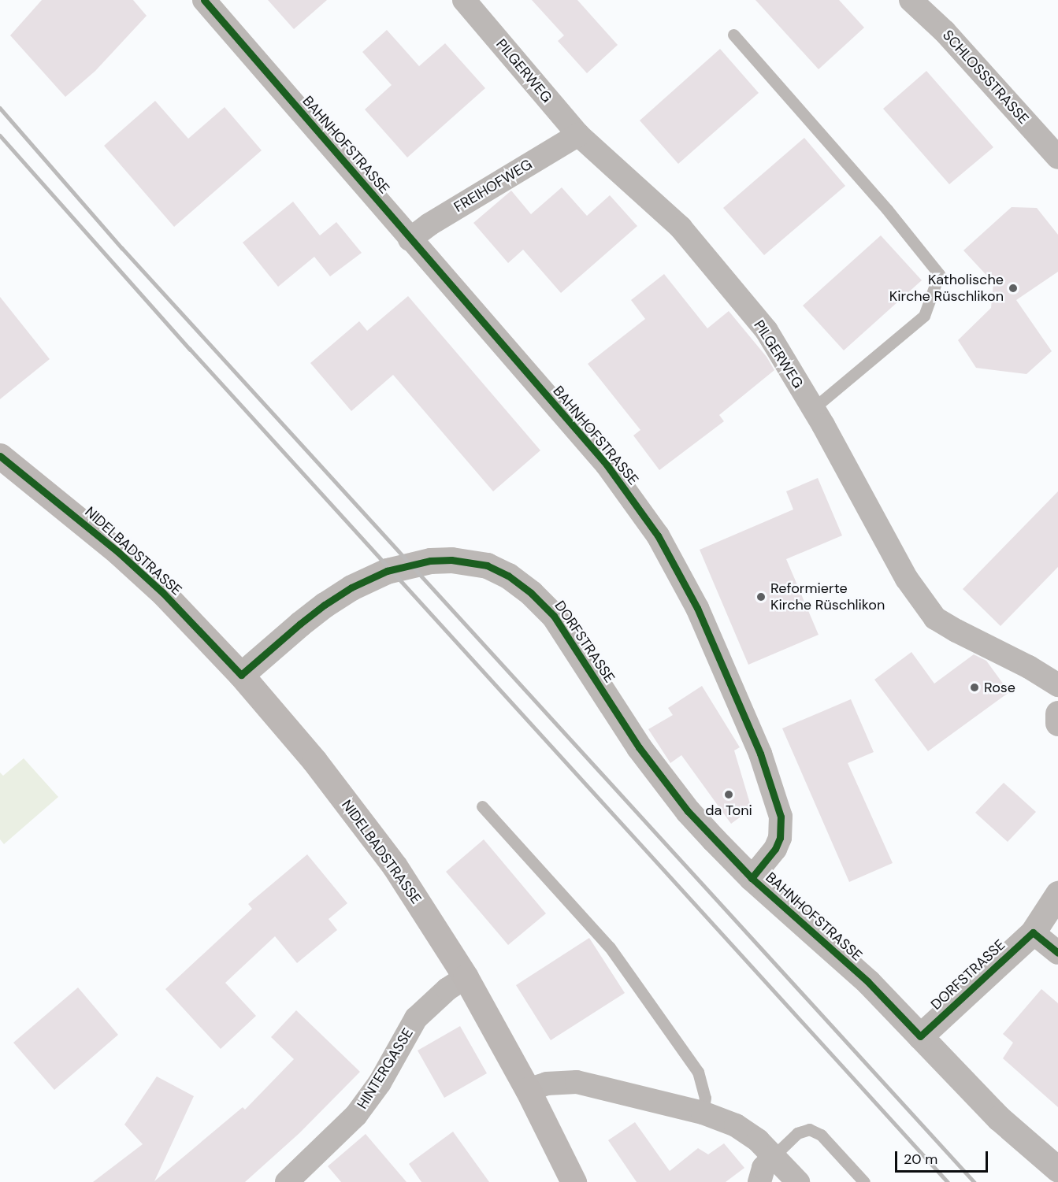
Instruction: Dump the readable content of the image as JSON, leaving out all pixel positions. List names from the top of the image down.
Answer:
{
  "streets": {
    "main road": ["NIDELBADSTRASSE"],
    "street": [
      "PILGERWEG",
      "SCHLOSSSTRASSE",
      "BAHNHOFSTRASSE",
      "FREIHOFWEG",
      "DORFSTRASSE",
      "HINTERGASSE"
    ]
  },
  "crossings": [
    ["PILGERWEG", "FREIHOFWEG"],
    ["BAHNHOFSTRASSE", "FREIHOFWEG"],
    ["BAHNHOFSTRASSE", "DORFSTRASSE"],
    ["NIDELBADSTRASSE", "DORFSTRASSE"],
    ["NIDELBADSTRASSE", "HINTERGASSE"]
  ],
  "places": [
    "Katholische Kirche Rüschlikon",
    "Reformierte Kirche Rüschlikon",
    "Rose",
    "da Toni"
  ],
  "scale_bar": "20 m"
}
